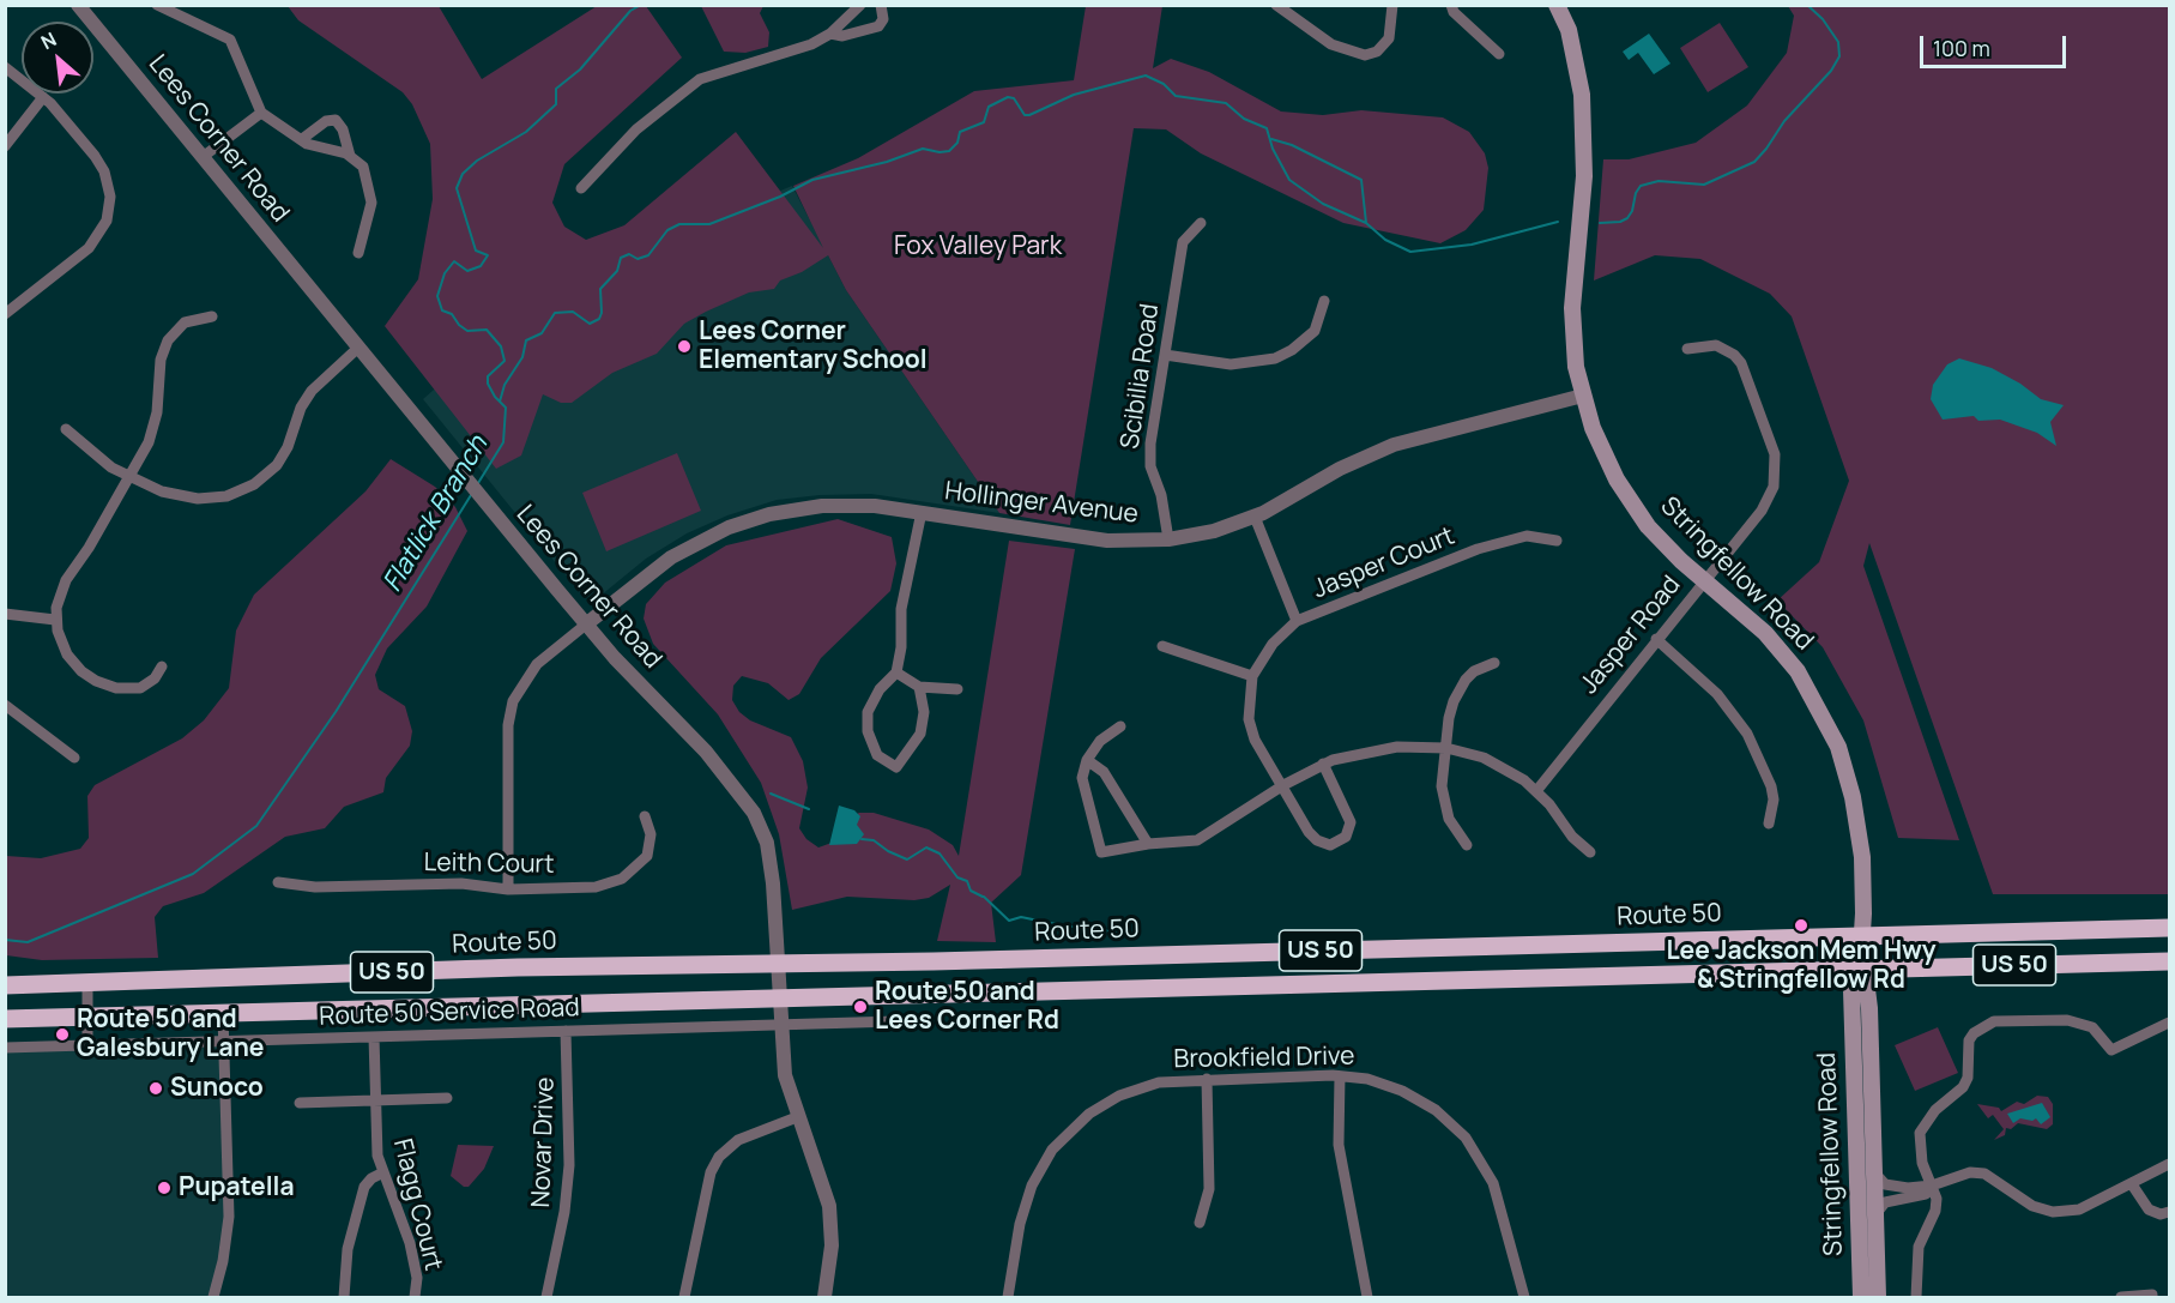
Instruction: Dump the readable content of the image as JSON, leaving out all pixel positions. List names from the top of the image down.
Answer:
{
  "streets": {
    "highway": ["Route 50", "US 50"],
    "main road": ["Stringfellow Road"],
    "street": [
      "Lees Corner Road",
      "Scibilia Road",
      "Hollinger Avenue",
      "Jasper Court",
      "Jasper Road",
      "Leith Court",
      "Route 50 Service Road",
      "Brookfield Drive",
      "Novar Drive",
      "Flagg Court"
    ]
  },
  "crossings": [
    ["Lees Corner Road", "Hollinger Avenue"],
    ["Lees Corner Road", "Route 50"],
    ["Lees Corner Road", "US 50"],
    ["Lees Corner Road", "Route 50 Service Road"],
    ["Scibilia Road", "Hollinger Avenue"],
    ["Hollinger Avenue", "Stringfellow Road"],
    ["Stringfellow Road", "Jasper Road"],
    ["Stringfellow Road", "Route 50"],
    ["Stringfellow Road", "US 50"],
    ["Route 50 Service Road", "Novar Drive"],
    ["Route 50 Service Road", "Flagg Court"]
  ],
  "water": ["Flatlick Branch"],
  "parks": ["Fox Valley Park"],
  "places": [
    "Lees Corner Elementary School",
    "Lee Jackson Mem Hwy & Stringfellow Rd",
    "Route 50 and Lees Corner Rd",
    "Route 50 and Galesbury Lane",
    "Sunoco",
    "Pupatella"
  ],
  "scale_bar": "100 m",
  "north": "top left"
}
